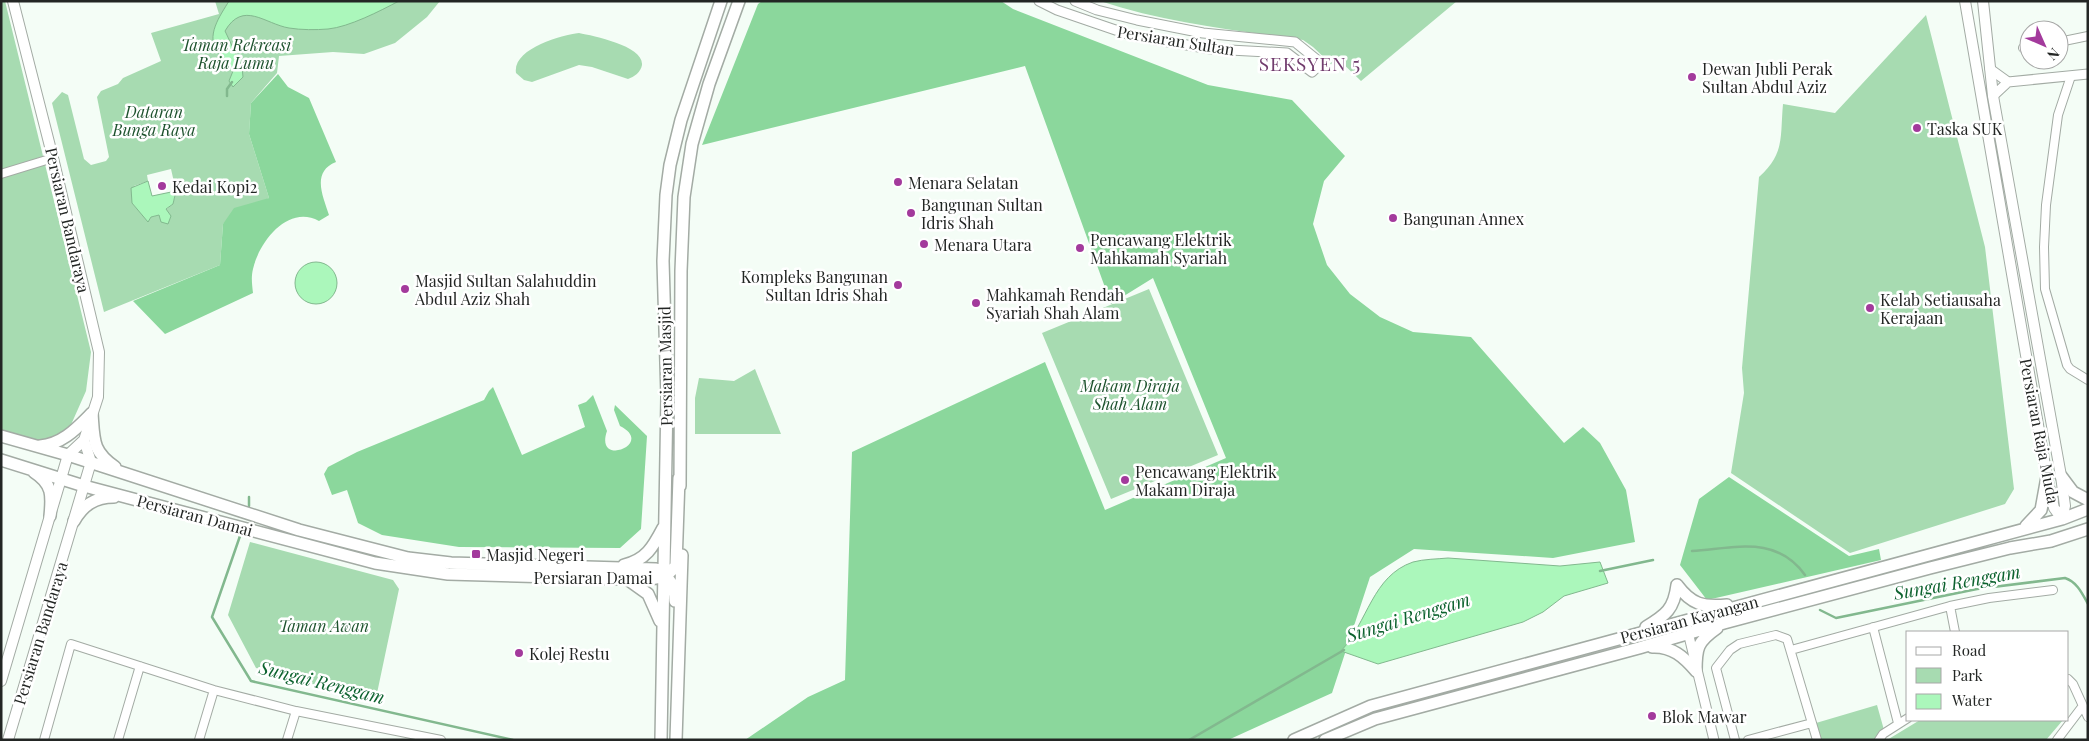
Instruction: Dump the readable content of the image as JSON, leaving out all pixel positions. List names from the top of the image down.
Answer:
{
  "streets": {
    "main road": [
      "Persiaran Bandaraya",
      "Persiaran Masjid",
      "Persiaran Raja Muda",
      "Persiaran Damai",
      "Persiaran Kayangan"
    ],
    "street": ["Persiaran Sultan"]
  },
  "crossings": [
    ["Persiaran Bandaraya", "Persiaran Damai"],
    ["Persiaran Masjid", "Persiaran Damai"],
    ["Persiaran Raja Muda", "Persiaran Kayangan"]
  ],
  "districts": ["SEKSYEN 5"],
  "water": ["Sungai Renggam"],
  "parks": [
    "Taman Rekreasi Raja Lumu",
    "Dataran Bunga Raya",
    "Makam Diraja Shah Alam",
    "Taman Awan"
  ],
  "places": {
    "other": [
      "Dewan Jubli Perak Sultan Abdul Aziz",
      "Taska SUK",
      "Menara Selatan",
      "Kedai Kopi2",
      "Bangunan Sultan Idris Shah",
      "Bangunan Annex",
      "Menara Utara",
      "Pencawang Elektrik Mahkamah Syariah",
      "Kompleks Bangunan Sultan Idris Shah",
      "Masjid Sultan Salahuddin Abdul Aziz Shah",
      "Mahkamah Rendah Syariah Shah Alam",
      "Kelab Setiausaha Kerajaan",
      "Pencawang Elektrik Makam Diraja",
      "Kolej Restu",
      "Blok Mawar"
    ],
    "transit": ["Masjid Negeri"]
  },
  "legend": ["Road", "Park", "Water"],
  "north": "bottom right"
}
